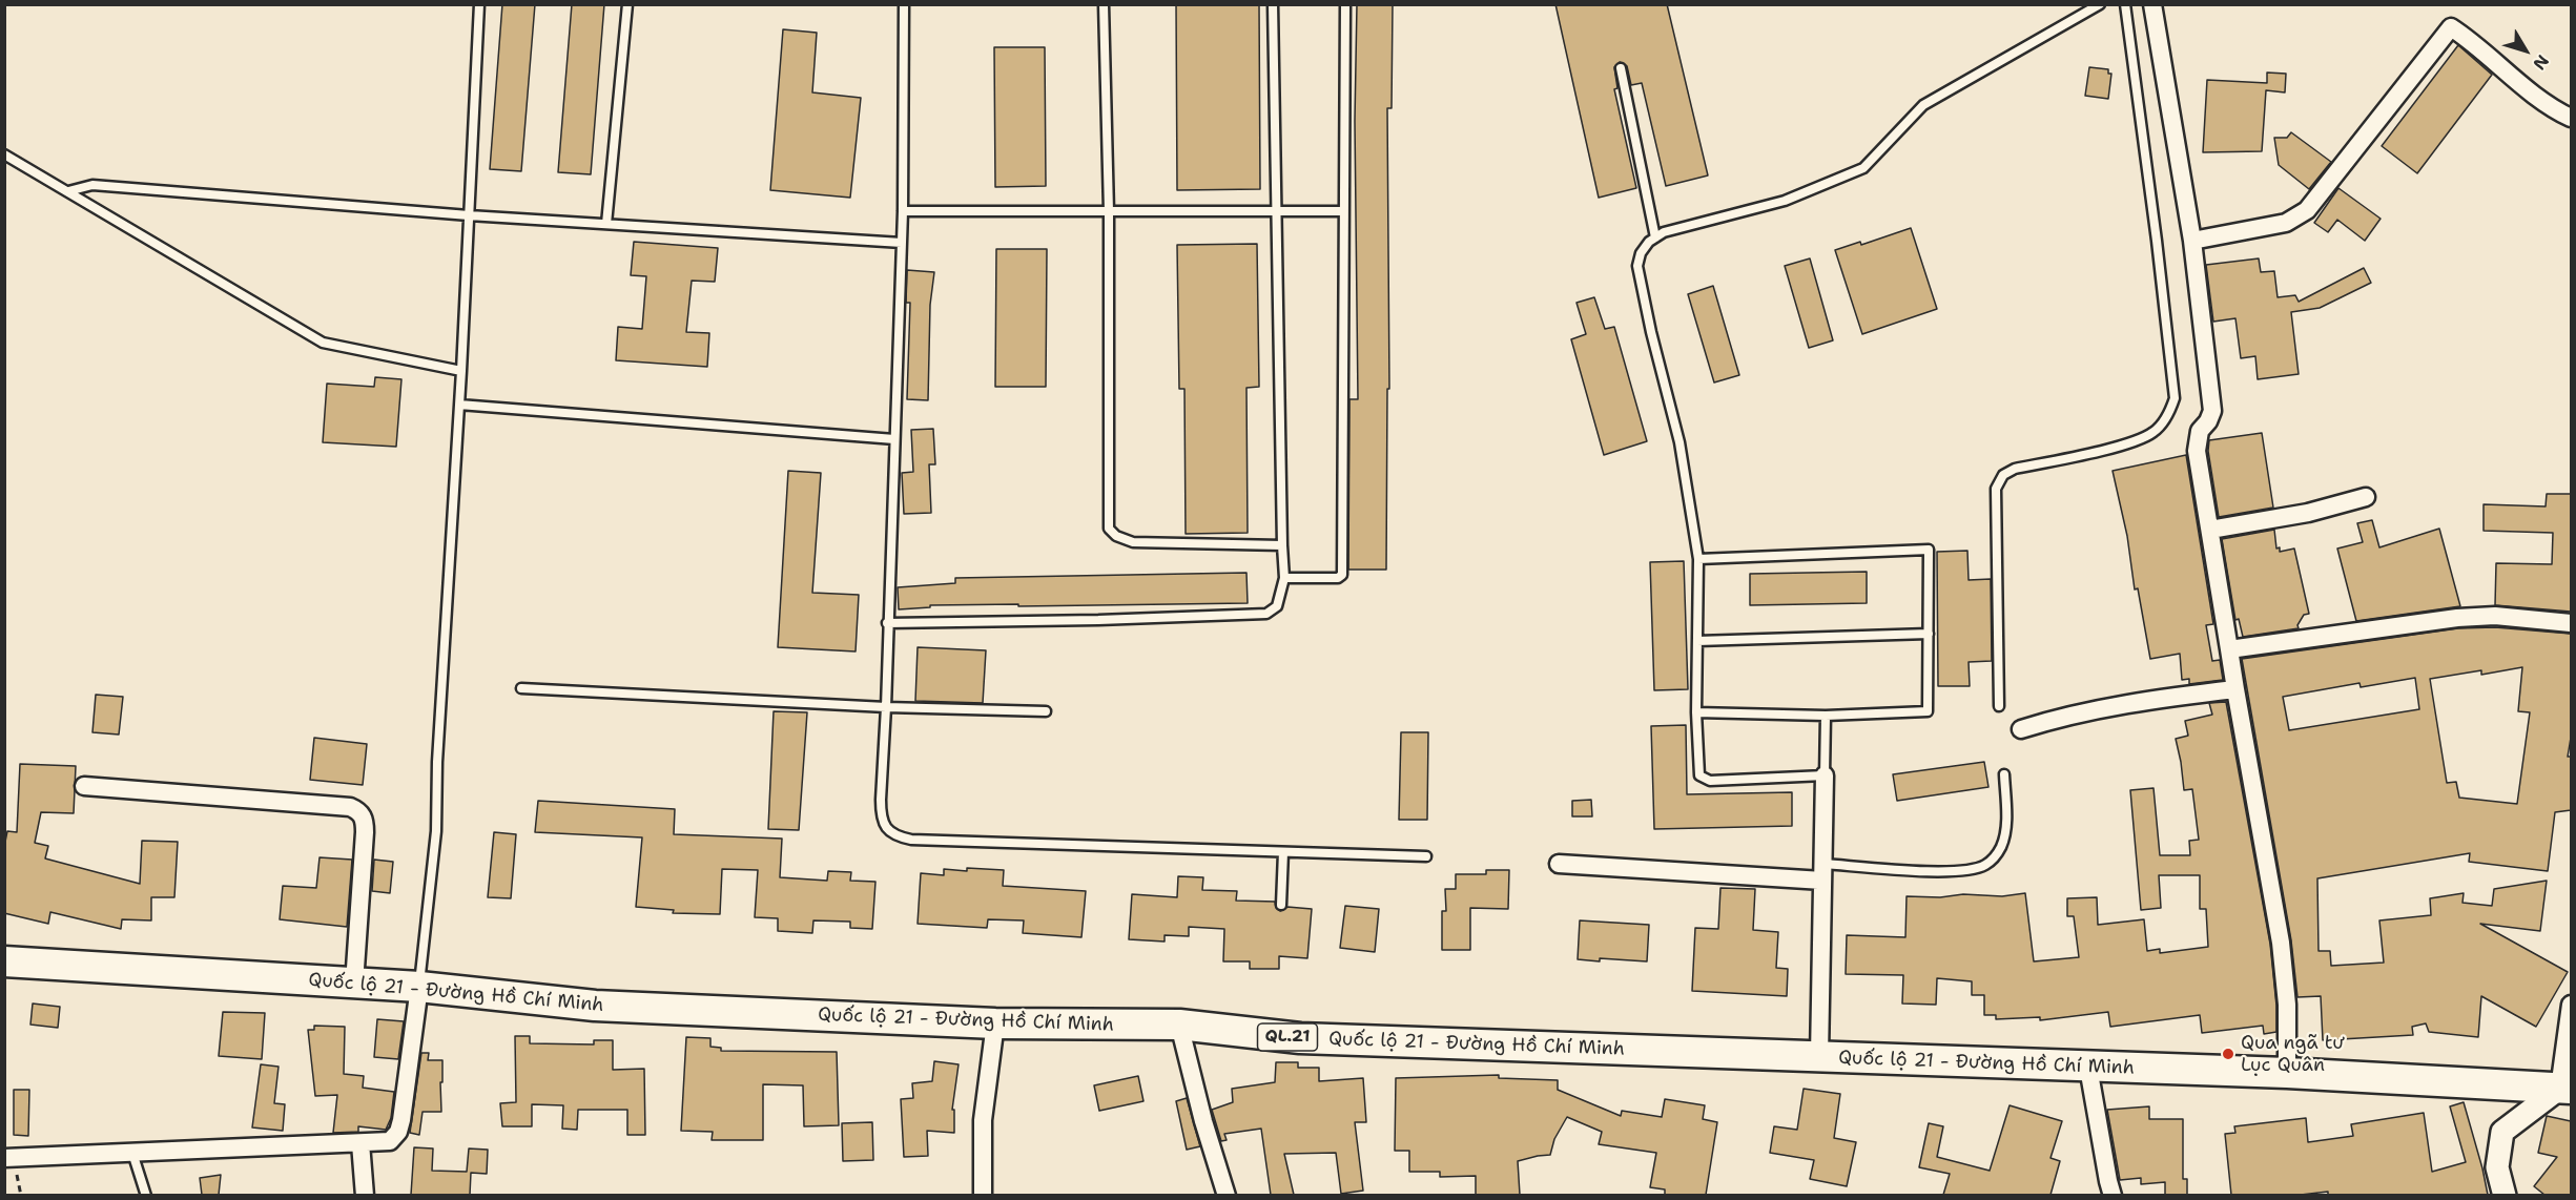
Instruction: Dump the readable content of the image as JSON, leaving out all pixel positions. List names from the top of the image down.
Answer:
{
  "streets": {
    "highway": ["Quốc lộ 21 - Đường Hồ Chí Minh", "QL.21"]
  },
  "places": ["Qua ngã tư Lục Quân"],
  "north": "bottom right"
}
